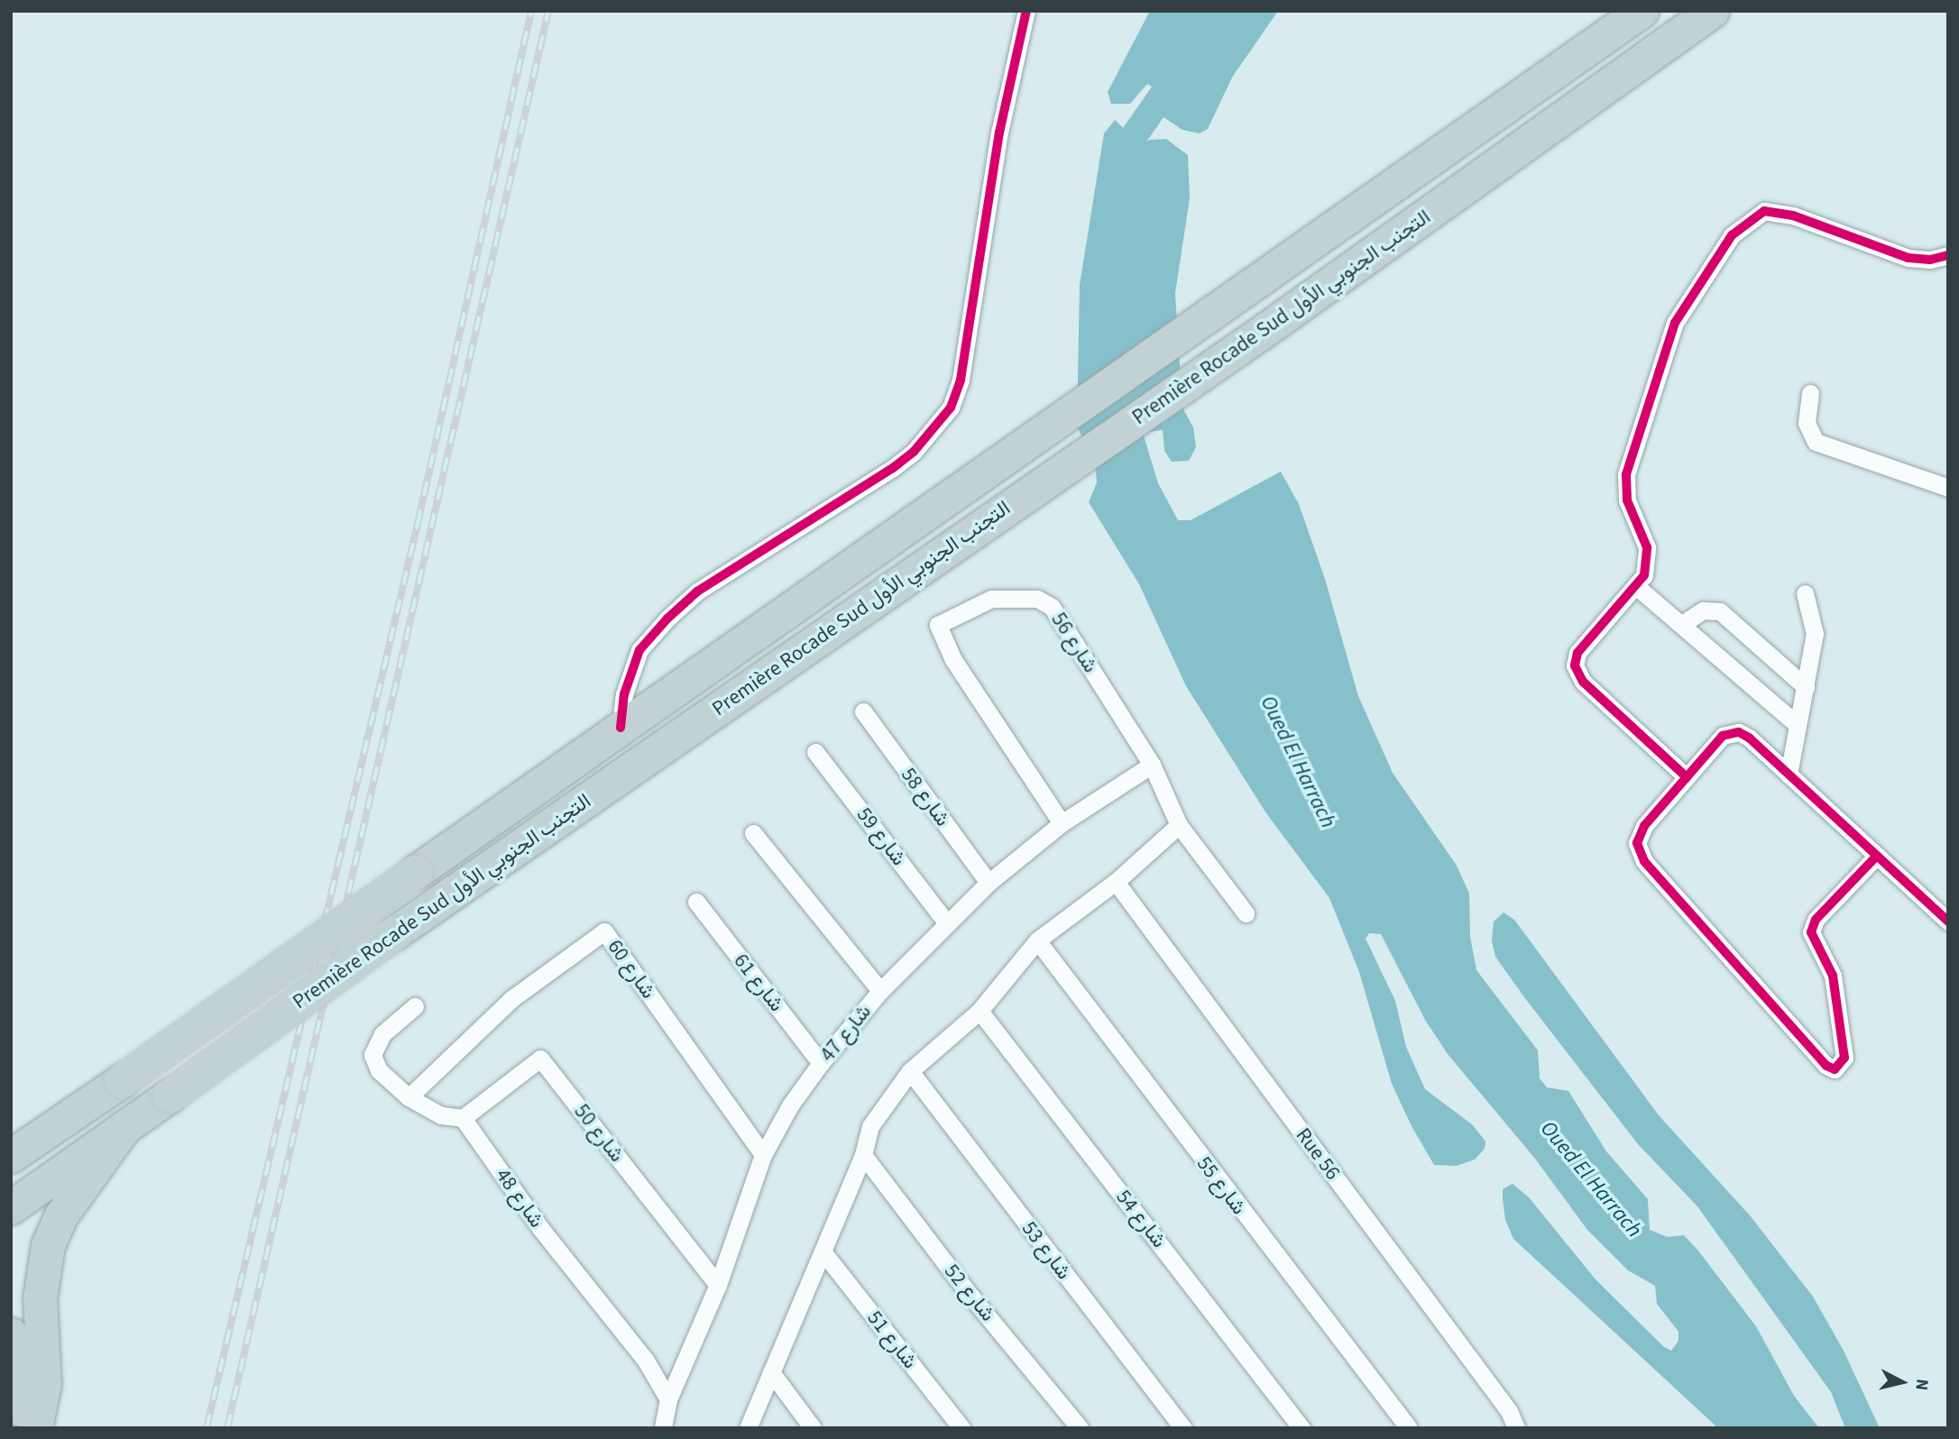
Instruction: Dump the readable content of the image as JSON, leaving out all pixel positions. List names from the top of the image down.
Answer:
{
  "streets": {
    "highway": ["Première Rocade Sud التجنب الجنوبي الأول"],
    "street": [
      "شارع 56",
      "شارع 58",
      "شارع 59",
      "شارع 60",
      "شارع 61",
      "شارع 47",
      "شارع 50",
      "Rue 56",
      "شارع 55",
      "شارع 48",
      "شارع 54",
      "شارع 53",
      "شارع 52",
      "شارع 51"
    ]
  },
  "crossings": [
    ["شارع 56", "شارع 47"],
    ["شارع 58", "شارع 47"],
    ["شارع 59", "شارع 47"],
    ["شارع 60", "شارع 47"],
    ["شارع 61", "شارع 47"],
    ["شارع 47", "شارع 50"],
    ["شارع 47", "شارع 48"],
    ["شارع 50", "شارع 48"]
  ],
  "water": ["Oued El Harrach"],
  "north": "right"
}
